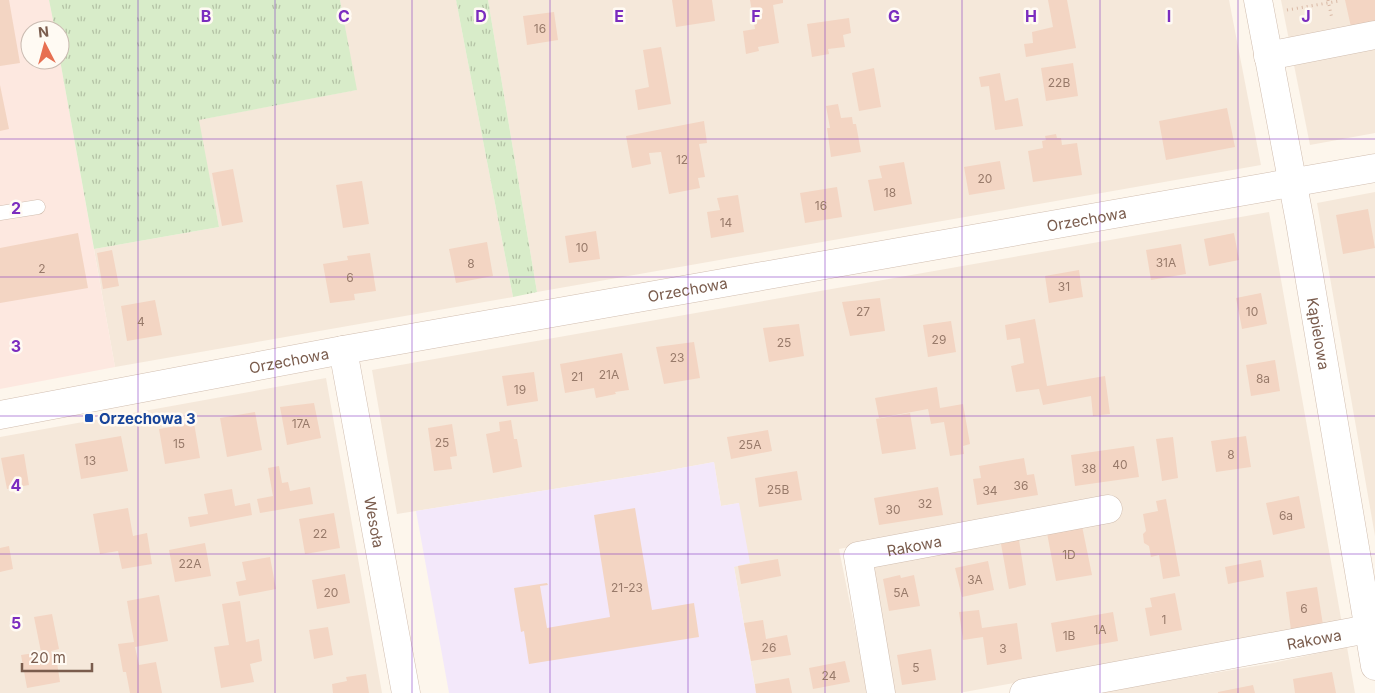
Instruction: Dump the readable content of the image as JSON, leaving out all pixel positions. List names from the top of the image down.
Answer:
{
  "streets": {
    "street": [
      "Orzechowa",
      "Kąpielowa",
      "Wesoła",
      "Rakowa"
    ]
  },
  "crossings": [
    ["Orzechowa", "Kąpielowa"],
    ["Orzechowa", "Wesoła"],
    ["Kąpielowa", "Rakowa"]
  ],
  "places": {
    "transit": ["Orzechowa 3"]
  },
  "house_numbers": [
    "16",
    "22B",
    "12",
    "20",
    "18",
    "16",
    "14",
    "10",
    "31A",
    "8",
    "2",
    "6",
    "31",
    "27",
    "10",
    "4",
    "29",
    "25",
    "23",
    "21A",
    "21",
    "8a",
    "19",
    "17A",
    "25",
    "15",
    "25A",
    "8",
    "13",
    "40",
    "38",
    "36",
    "25B",
    "34",
    "32",
    "30",
    "6a",
    "22",
    "1D",
    "22A",
    "3A",
    "21-23",
    "20",
    "5A",
    "6",
    "1",
    "1A",
    "1B",
    "26",
    "3",
    "5",
    "24"
  ],
  "scale_bar": "20 m",
  "north": "top",
  "grid": {
    "columns": [
      "B",
      "C",
      "D",
      "E",
      "F",
      "G",
      "H",
      "I",
      "J"
    ],
    "rows": [
      "2",
      "3",
      "4",
      "5"
    ]
  }
}
